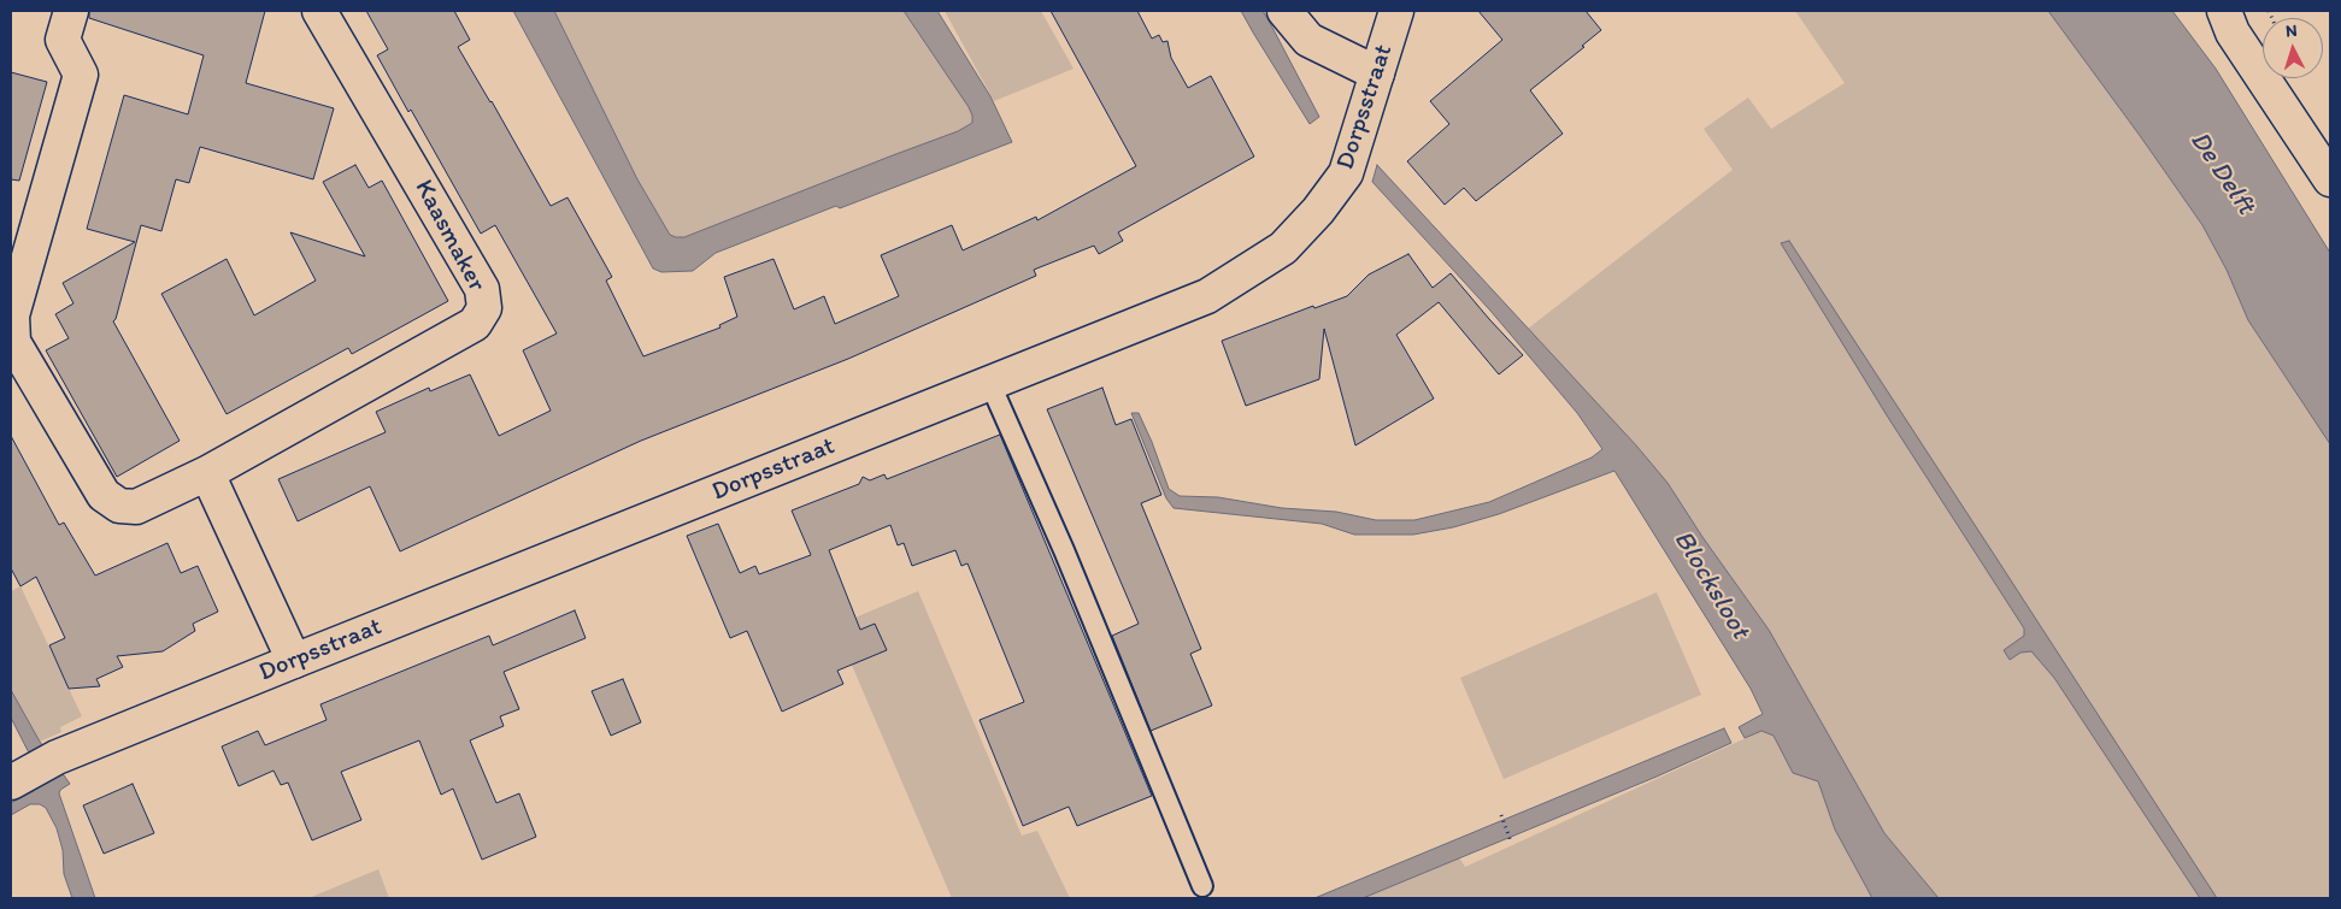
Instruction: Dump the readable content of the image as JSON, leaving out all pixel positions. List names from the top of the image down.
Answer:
{
  "streets": {
    "street": ["Dorpsstraat", "Kaasmaker"]
  },
  "water": ["De Delft", "Blocksloot"],
  "north": "top"
}
